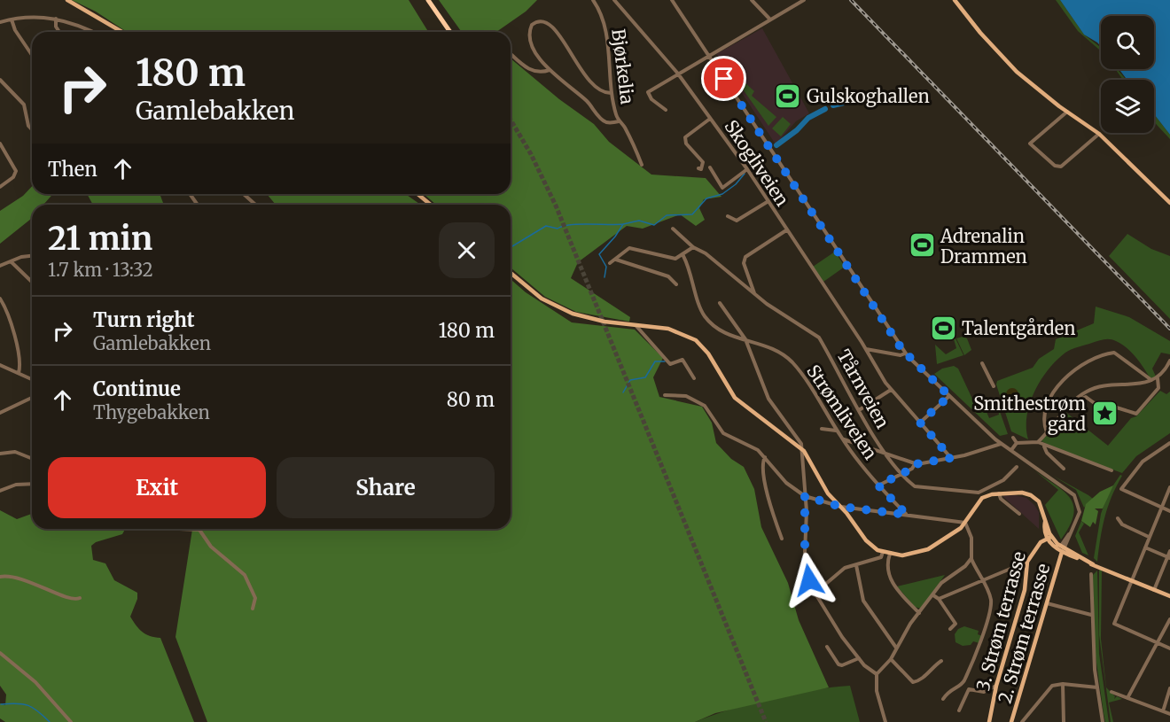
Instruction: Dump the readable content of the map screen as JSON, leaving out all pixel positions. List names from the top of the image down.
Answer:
{
  "streets": {
    "main road": ["3. Strøm terrasse", "2. Strøm terrasse"],
    "street": [
      "Bjørkelia",
      "Skogliveien",
      "Tårnveien",
      "Strømliveien"
    ]
  },
  "places": {
    "sports": ["Gulskoghallen", "Adrenalin Drammen", "Talentgården"],
    "place": ["Smithestrøm gård"]
  },
  "page": {
    "turn": ["180 m", "Gamlebakken"],
    "then": "Then",
    "heading": ["21 min", "1.7 km · 13:32"],
    "list": [
      {
        "name": "Turn right",
        "note": "Gamlebakken",
        "value": "180 m"
      },
      {
        "name": "Continue",
        "note": "Thygebakken",
        "value": "80 m"
      }
    ],
    "buttons": ["Exit", "Share"]
  }
}
